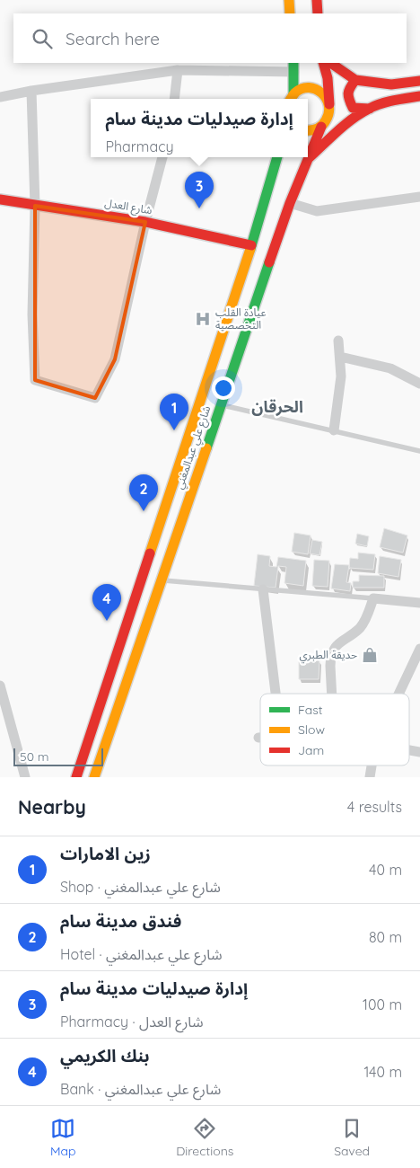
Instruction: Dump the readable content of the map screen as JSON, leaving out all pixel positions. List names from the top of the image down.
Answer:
{
  "streets": {
    "main road": ["شارع العدل", "شارع علي عبدالمغني"]
  },
  "crossings": [
    ["شارع العدل", "شارع علي عبدالمغني"]
  ],
  "districts": ["الحرقان"],
  "places": {
    "hospital": ["عيادة القلب التخصصية"],
    "shop": ["حديقة الطبري"]
  },
  "legend": ["Fast", "Slow", "Jam"],
  "scale_bar": "50 m",
  "page": {
    "search": "Search here",
    "popup": ["إدارة صيدليات مدينة سام", "Pharmacy"],
    "pins": [
      "3",
      "1",
      "2",
      "4"
    ],
    "scale": "50 m",
    "heading": ["Nearby", "4 results"],
    "list": [
      {
        "mark": "1",
        "name": "زين الامارات",
        "note": "Shop · شارع علي عبدالمغني",
        "value": "40 m"
      },
      {
        "mark": "2",
        "name": "فندق مدينة سام",
        "note": "Hotel · شارع علي عبدالمغني",
        "value": "80 m"
      },
      {
        "mark": "3",
        "name": "إدارة صيدليات مدينة سام",
        "note": "Pharmacy · شارع العدل",
        "value": "100 m"
      },
      {
        "mark": "4",
        "name": "بنك الكريمي",
        "note": "Bank · شارع علي عبدالمغني",
        "value": "140 m"
      }
    ],
    "nav": ["Map", "Directions", "Saved"]
  }
}
